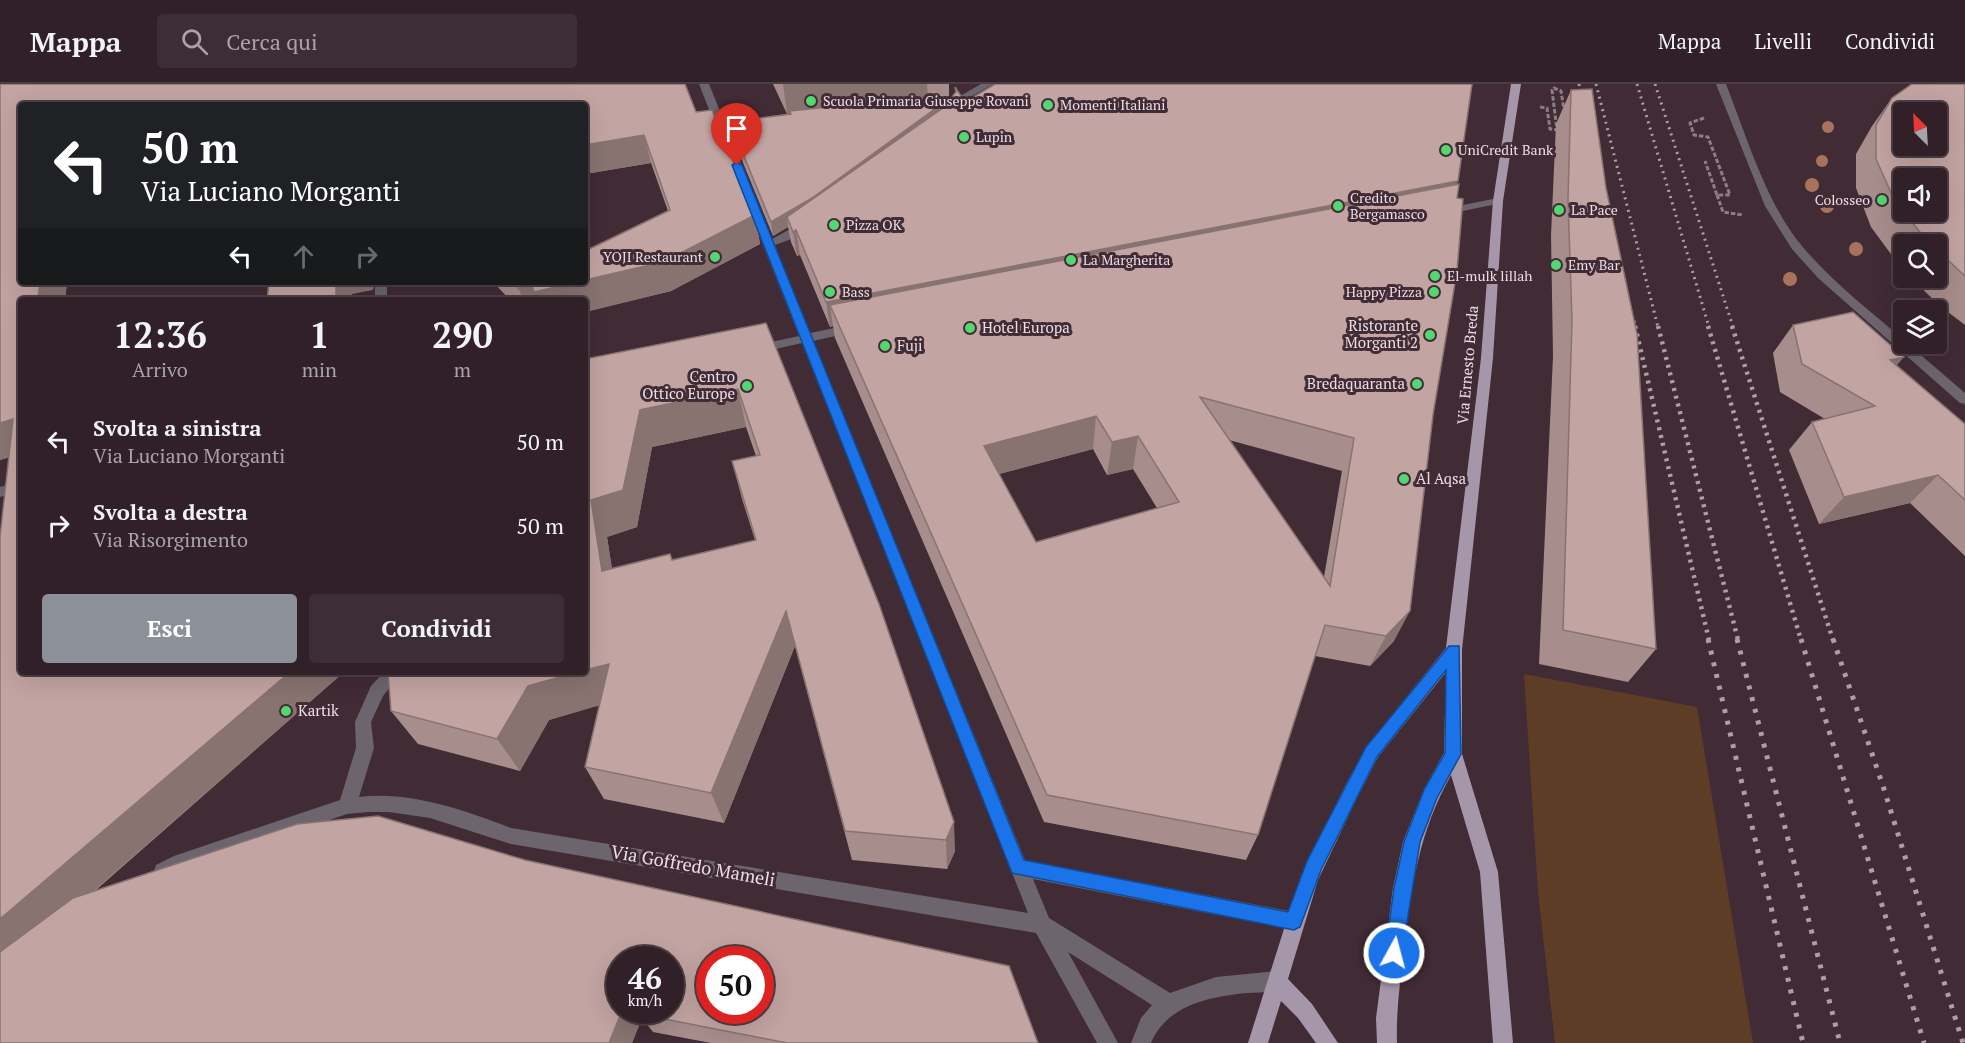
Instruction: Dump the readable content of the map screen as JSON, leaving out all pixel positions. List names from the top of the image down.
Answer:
{
  "streets": {
    "main road": ["Via Ernesto Breda"],
    "street": ["Via Goffredo Mameli"]
  },
  "places": [
    "Scuola Primaria Giuseppe Rovani",
    "Momenti Italiani",
    "Lupin",
    "UniCredit Bank",
    "Colosseo",
    "Credito Bergamasco",
    "La Pace",
    "Pizza OK",
    "YOJI Restaurant",
    "La Margherita",
    "Emy Bar",
    "El-mulk lillah",
    "Bass",
    "Happy Pizza",
    "Hotel Europa",
    "Ristorante Morganti 2",
    "Fuji",
    "Bredaquaranta",
    "Centro Ottico Europe",
    "Al Aqsa",
    "Kartik"
  ],
  "north": "top left",
  "page": {
    "header": "Mappa",
    "search": "Cerca qui",
    "nav": ["Mappa", "Livelli", "Condividi"],
    "turn": ["50 m", "Via Luciano Morganti"],
    "eta": [
      "12:36",
      "Arrivo",
      "1",
      "min",
      "290",
      "m"
    ],
    "list": [
      {
        "name": "Svolta a sinistra",
        "note": "Via Luciano Morganti",
        "value": "50 m"
      },
      {
        "name": "Svolta a destra",
        "note": "Via Risorgimento",
        "value": "50 m"
      }
    ],
    "buttons": ["Esci", "Condividi"],
    "speed": "46 km/h",
    "limit": "50"
  }
}
